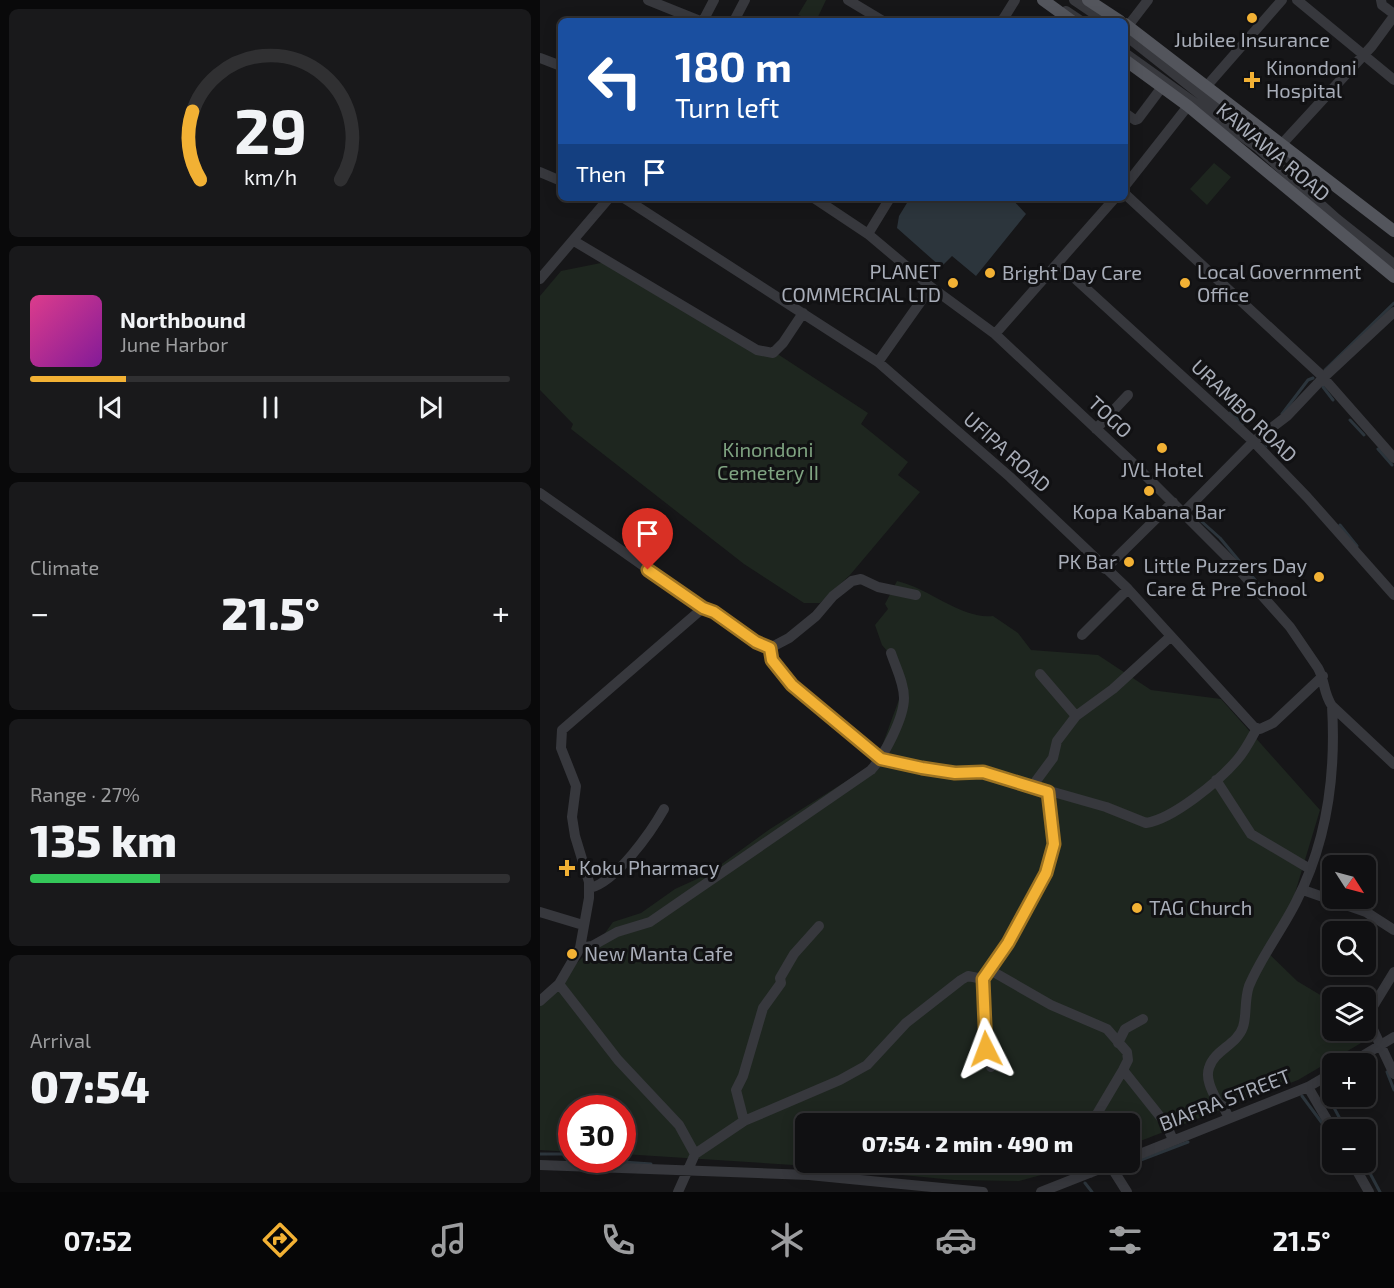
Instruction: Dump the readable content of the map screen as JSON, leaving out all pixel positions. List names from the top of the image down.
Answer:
{
  "streets": {
    "main road": ["KAWAWA ROAD"],
    "street": [
      "URAMBO ROAD",
      "TOGO",
      "UFIPA ROAD",
      "BIAFRA STREET"
    ]
  },
  "parks": ["Kinondoni Cemetery II"],
  "places": {
    "other": [
      "Jubilee Insurance",
      "Bright Day Care",
      "PLANET COMMERCIAL LTD",
      "Local Government Office",
      "JVL Hotel",
      "Kopa Kabana Bar",
      "PK Bar",
      "Little Puzzers Day Care & Pre School",
      "TAG Church",
      "New Manta Cafe"
    ],
    "health": ["Kinondoni Hospital", "Koku Pharmacy"]
  },
  "north": "bottom right",
  "page": {
    "turn": ["180 m", "Turn left"],
    "then": "Then",
    "song": ["Northbound", "June Harbor"],
    "tile": [
      "Climate",
      ["Range · 27%", "135 km"],
      ["Arrival", "07:54"]
    ],
    "heat": ["−", "21.5°", "+"],
    "map_buttons": ["+", "−"],
    "limit": "30",
    "trip": "07:54 · 2 min · 490 m",
    "tabs": ["07:52", "21.5°"],
    "gauge": ["29", "km/h"]
  }
}
